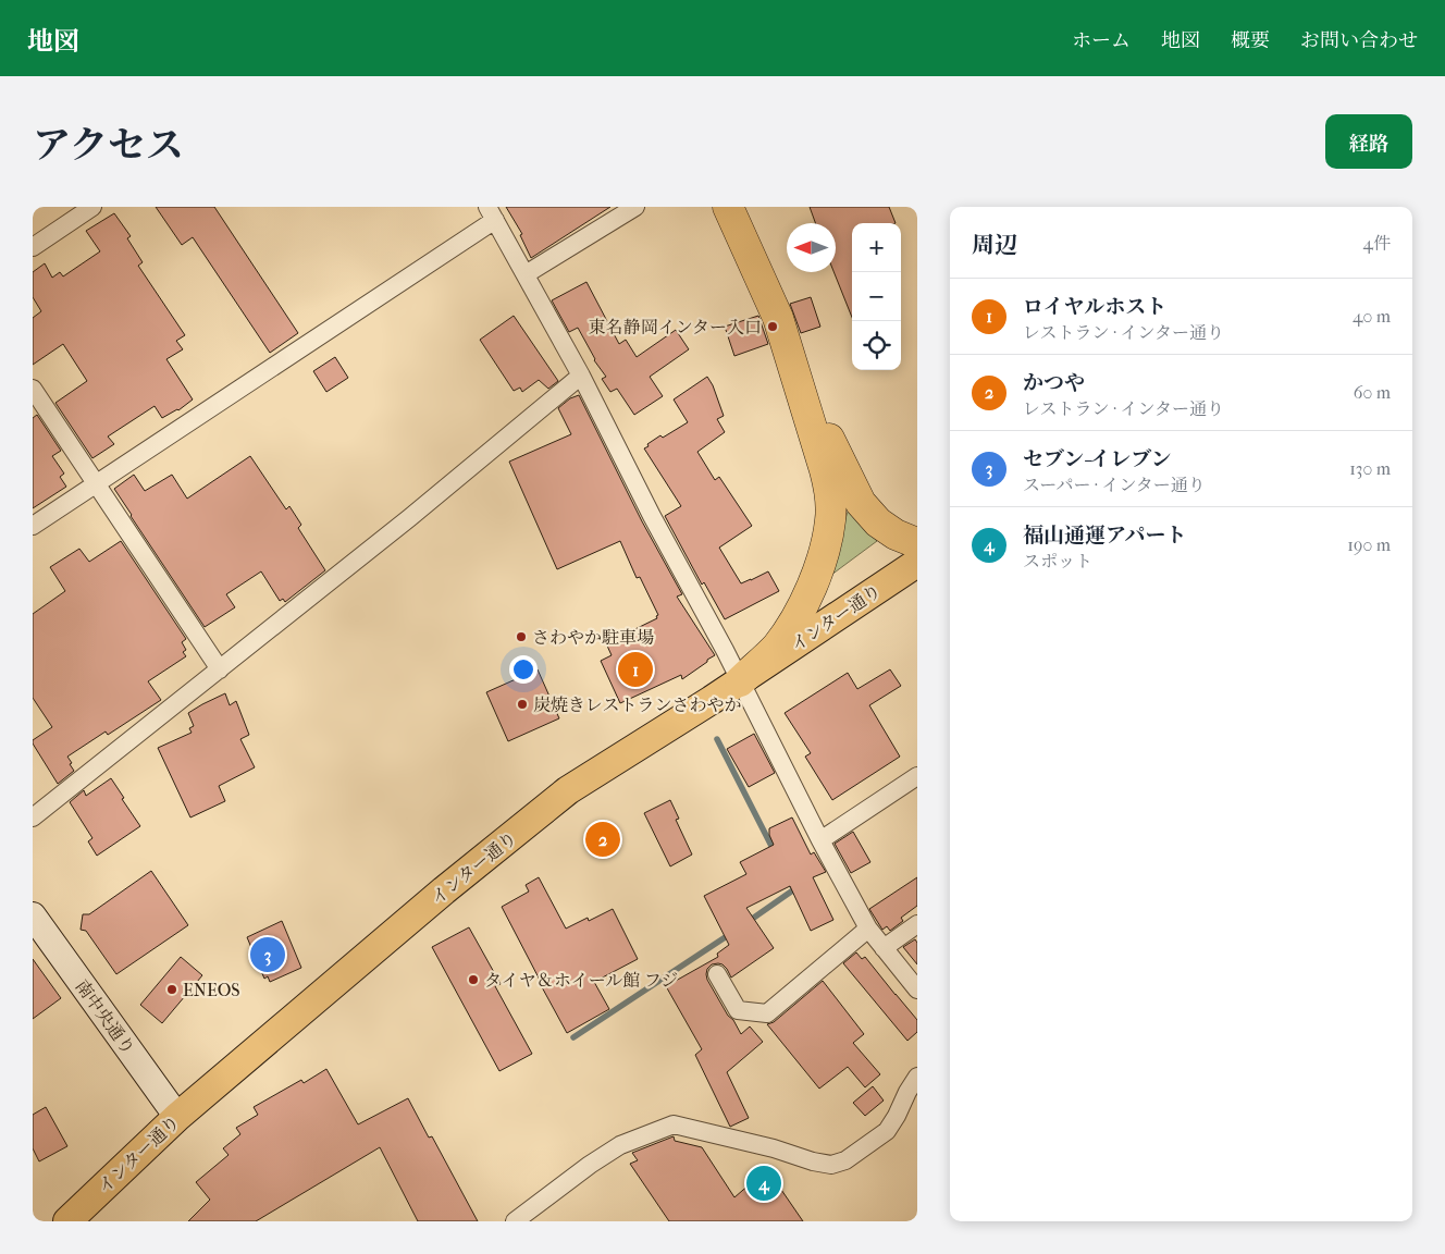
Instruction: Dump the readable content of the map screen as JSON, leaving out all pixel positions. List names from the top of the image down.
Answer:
{
  "streets": {
    "main road": ["インター通り"],
    "street": ["南中央通り"]
  },
  "crossings": [
    ["インター通り", "南中央通り"]
  ],
  "places": [
    "東名静岡インター入口",
    "さわやか駐車場",
    "炭焼きレストランさわやか",
    "タイヤ＆ホイール館 フジ",
    "ENEOS"
  ],
  "north": "left",
  "page": {
    "header": "地図",
    "nav": [
      "ホーム",
      "地図",
      "概要",
      "お問い合わせ"
    ],
    "title": "アクセス",
    "buttons": "経路",
    "heading": ["周辺", "4件"],
    "map_buttons": ["+", "−"],
    "list": [
      {
        "mark": "1",
        "name": "ロイヤルホスト",
        "note": "レストラン · インター通り",
        "value": "40 m"
      },
      {
        "mark": "2",
        "name": "かつや",
        "note": "レストラン · インター通り",
        "value": "60 m"
      },
      {
        "mark": "3",
        "name": "セブン-イレブン",
        "note": "スーパー · インター通り",
        "value": "130 m"
      },
      {
        "mark": "4",
        "name": "福山通運アパート",
        "note": "スポット",
        "value": "190 m"
      }
    ],
    "pins": [
      "1",
      "2",
      "3",
      "4"
    ]
  }
}
